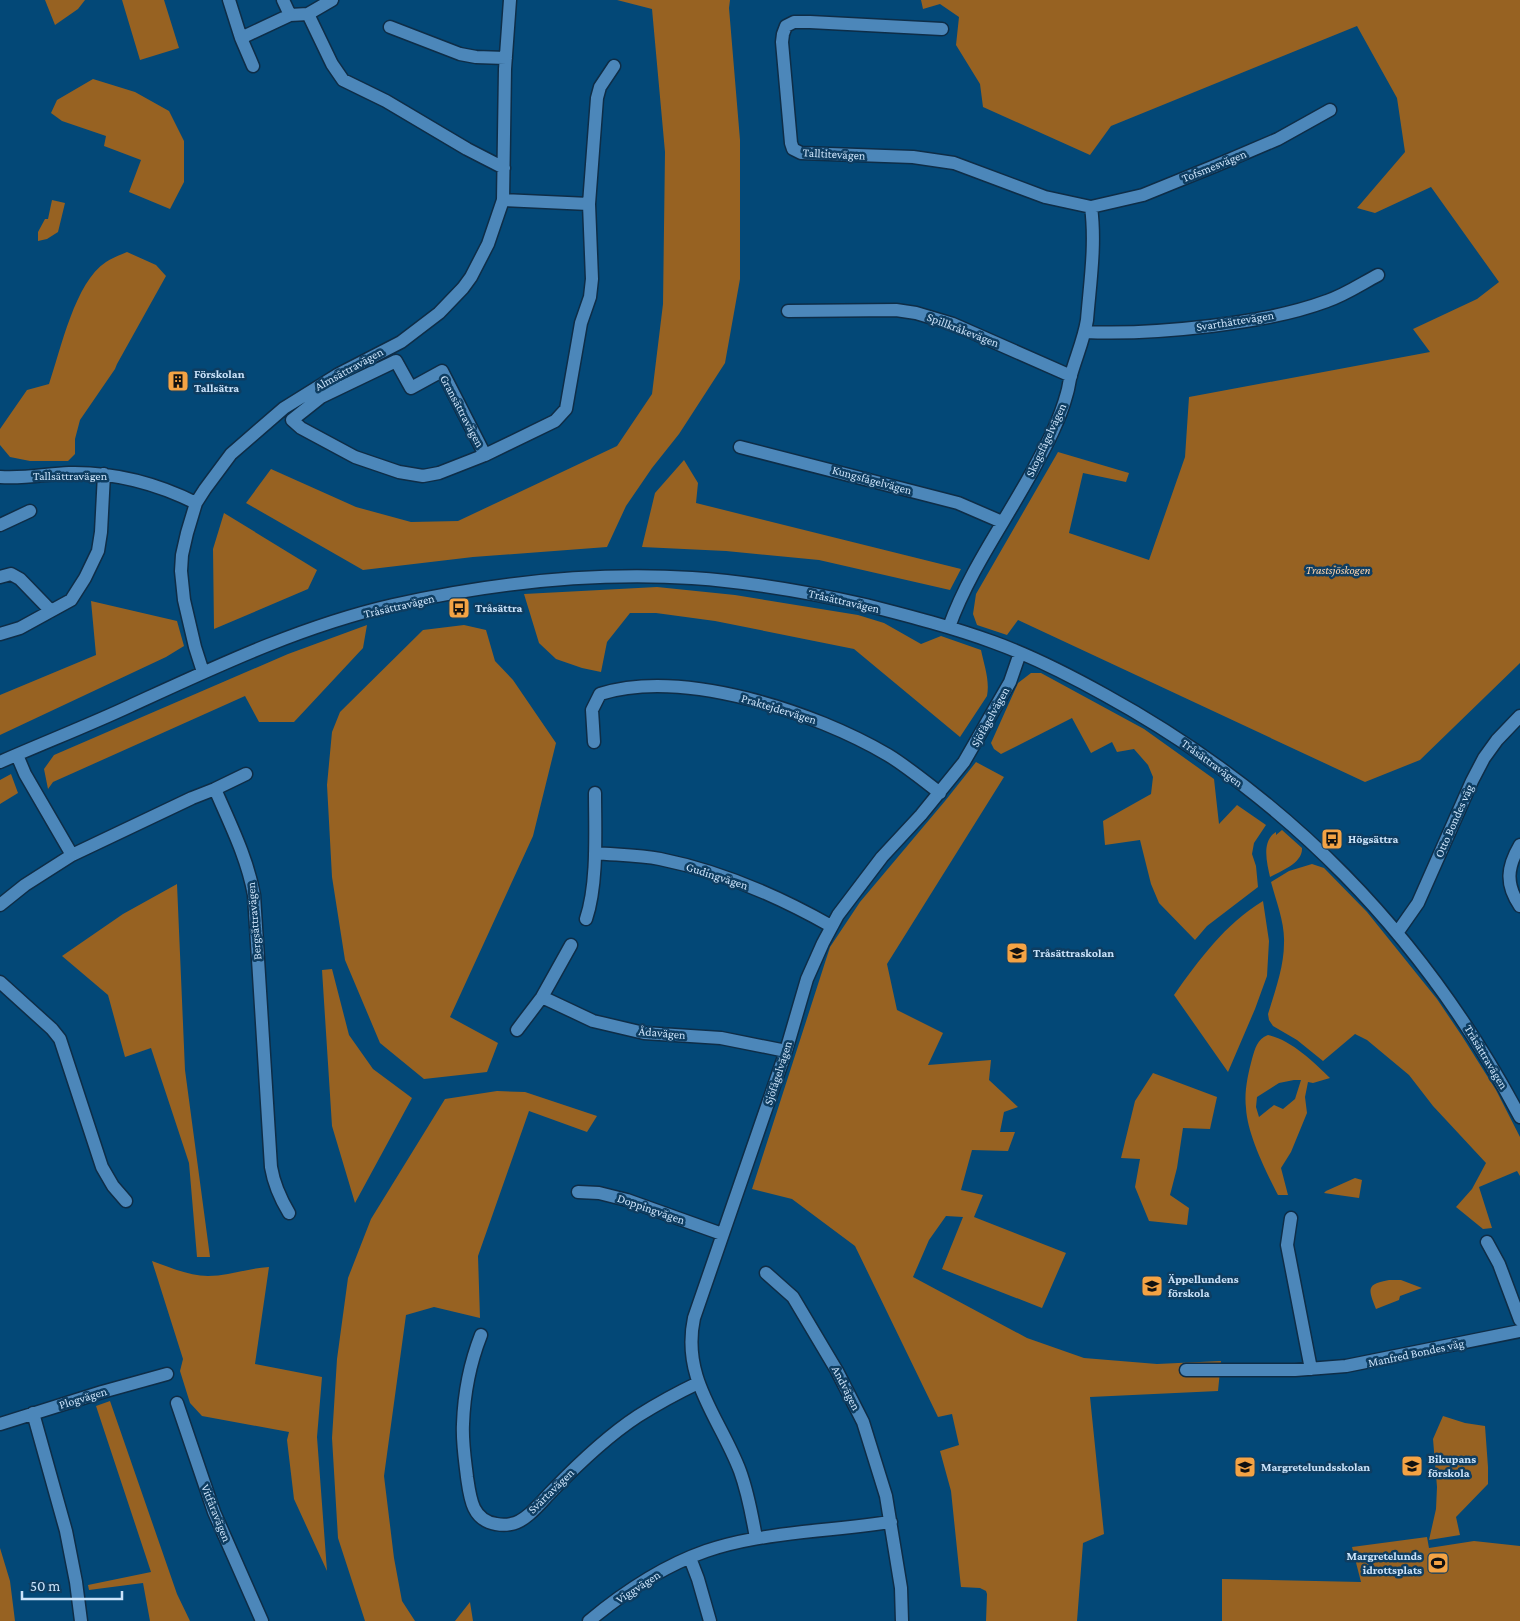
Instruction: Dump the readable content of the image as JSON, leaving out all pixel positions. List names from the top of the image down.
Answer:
{
  "streets": {
    "street": [
      "Talltitevägen",
      "Tofsmesvägen",
      "Svarthättevägen",
      "Spillkråkevägen",
      "Almsättravägen",
      "Gransättravägen",
      "Skogsfågelvägen",
      "Tallsättravägen",
      "Kungsfågelvägen",
      "Tråsättravägen",
      "Praktejdervägen",
      "Sjöfågelvägen",
      "Otto Bondes väg",
      "Gudingvägen",
      "Bergsättravägen",
      "Ådavägen",
      "Doppingvägen",
      "Manfred Bondes väg",
      "Andvägen",
      "Plogvägen",
      "Svärtavägen",
      "Vitfåravägen",
      "Viggvägen"
    ]
  },
  "crossings": [
    ["Talltitevägen", "Tofsmesvägen"],
    ["Talltitevägen", "Skogsfågelvägen"],
    ["Tofsmesvägen", "Skogsfågelvägen"],
    ["Svarthättevägen", "Skogsfågelvägen"],
    ["Spillkråkevägen", "Skogsfågelvägen"],
    ["Almsättravägen", "Tallsättravägen"],
    ["Almsättravägen", "Tråsättravägen"],
    ["Skogsfågelvägen", "Kungsfågelvägen"],
    ["Skogsfågelvägen", "Tråsättravägen"],
    ["Tråsättravägen", "Sjöfågelvägen"],
    ["Tråsättravägen", "Otto Bondes väg"],
    ["Praktejdervägen", "Sjöfågelvägen"],
    ["Sjöfågelvägen", "Gudingvägen"],
    ["Sjöfågelvägen", "Ådavägen"],
    ["Sjöfågelvägen", "Doppingvägen"],
    ["Sjöfågelvägen", "Svärtavägen"],
    ["Sjöfågelvägen", "Viggvägen"]
  ],
  "parks": ["Trastsjöskogen"],
  "places": {
    "building": ["Förskolan Tallsätra"],
    "bus stop": ["Tråsättra", "Högsättra"],
    "school or university": [
      "Tråsättraskolan",
      "Äppellundens förskola",
      "Bikupans förskola",
      "Margretelundsskolan"
    ],
    "sports": ["Margretelunds idrottsplats"]
  },
  "scale_bar": "50 m"
}
